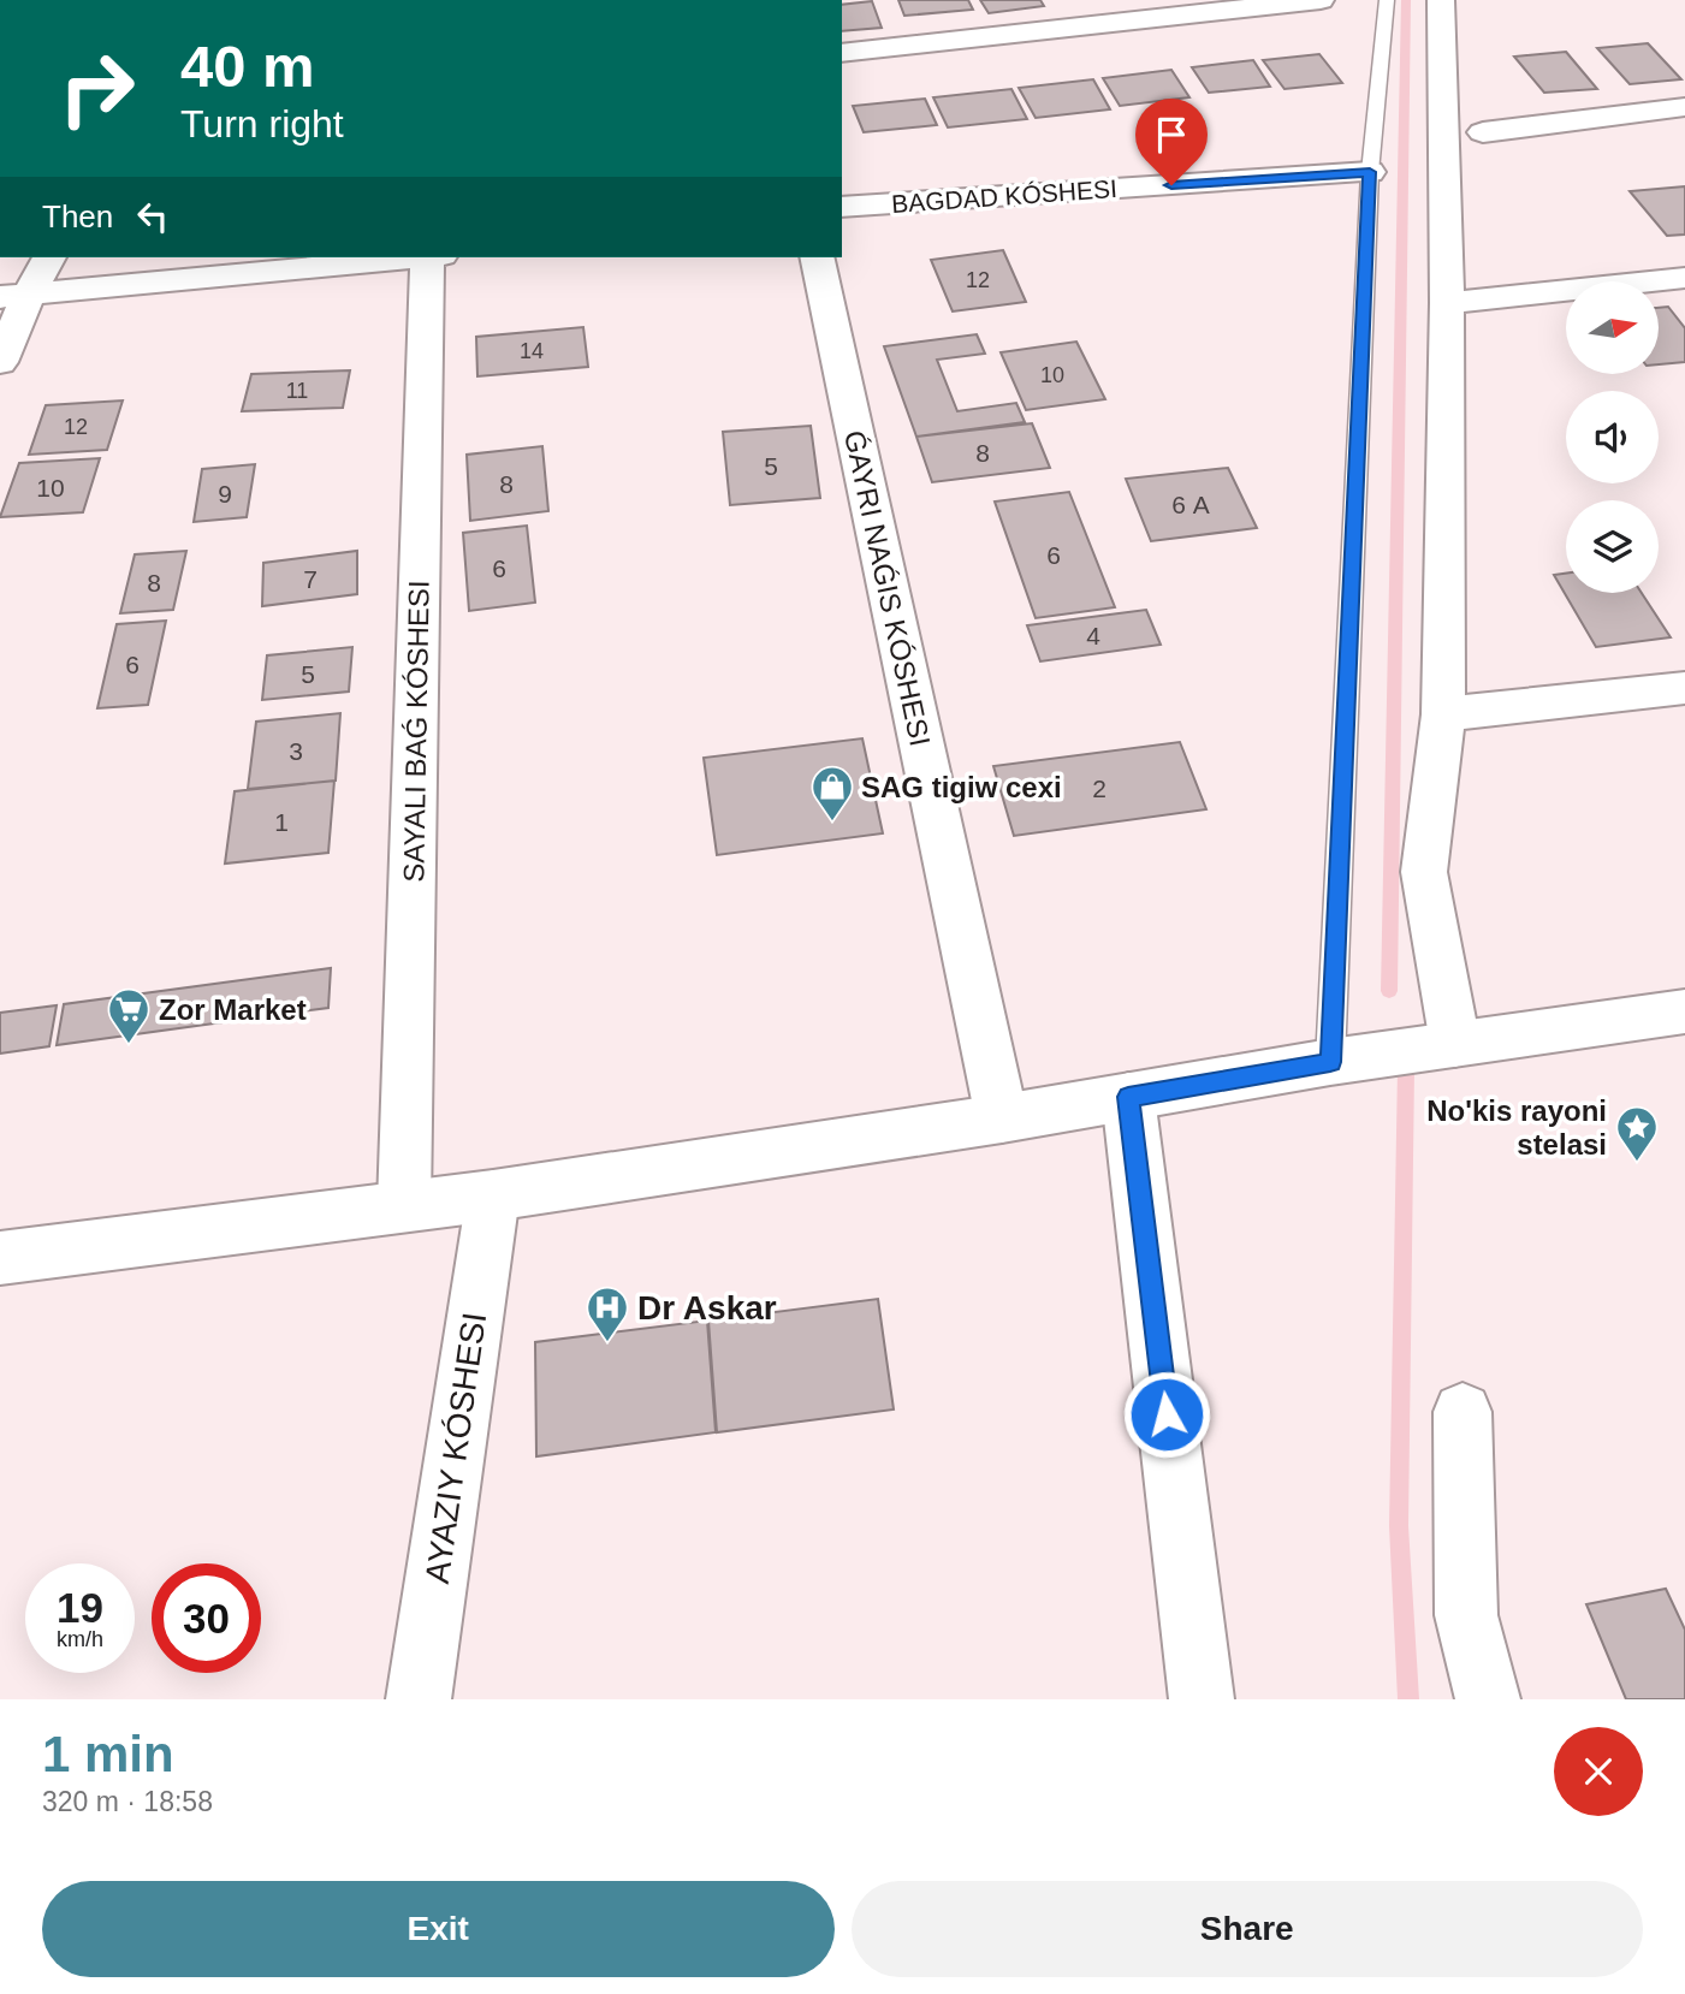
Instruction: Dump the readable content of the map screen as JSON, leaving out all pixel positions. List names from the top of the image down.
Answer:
{
  "streets": {
    "street": ["BAGDAD KÓSHESI", "AYAZIY KÓSHESI"]
  },
  "places": {
    "shop": ["SAG tigiw cexi"],
    "supermarket": ["Zor Market"],
    "place": ["No'kis rayoni stelasi"],
    "hospital": ["Dr Askar"]
  },
  "house_numbers": [
    "12",
    "14",
    "10",
    "11",
    "12",
    "8",
    "5",
    "8",
    "10",
    "9",
    "6 А",
    "6",
    "6",
    "7",
    "8",
    "4",
    "6",
    "5",
    "3",
    "2",
    "1"
  ],
  "north": "right",
  "page": {
    "turn": ["40 m", "Turn right"],
    "then": "Then",
    "speed": "19 km/h",
    "limit": "30",
    "heading": ["1 min", "320 m · 18:58"],
    "buttons": ["Exit", "Share"]
  }
}
